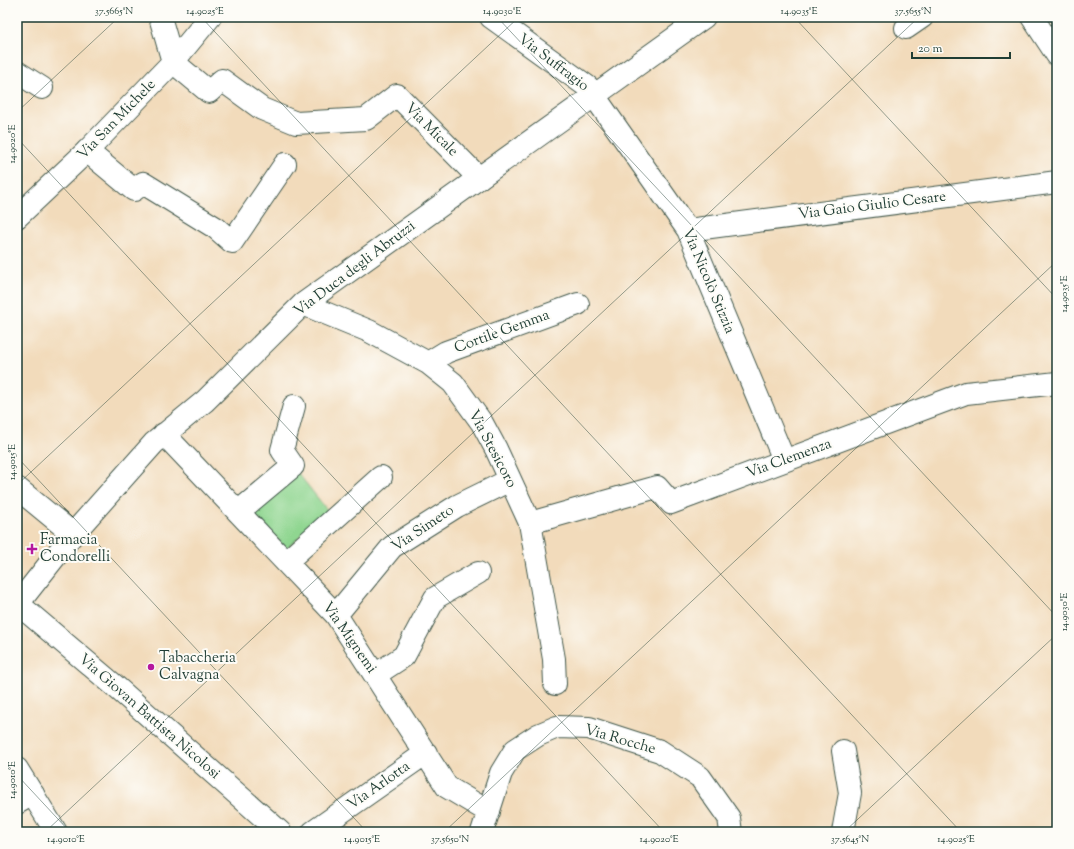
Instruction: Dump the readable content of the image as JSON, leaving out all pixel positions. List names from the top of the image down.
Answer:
{
  "streets": {
    "street": [
      "Via Suffragio",
      "Via San Michele",
      "Via Micale",
      "Via Gaio Giulio Cesare",
      "Via Duca degli Abruzzi",
      "Via Nicolò Stizzia",
      "Cortile Gemma",
      "Via Stesicoro",
      "Via Clemenza",
      "Via Simeto",
      "Via Mignemi",
      "Via Giovan Battista Nicolosi",
      "Via Rocche",
      "Via Arlotta"
    ]
  },
  "crossings": [
    ["Via Suffragio", "Via Duca degli Abruzzi"],
    ["Via Suffragio", "Via Nicolò Stizzia"],
    ["Via San Michele", "Via Micale"],
    ["Via Micale", "Via Duca degli Abruzzi"],
    ["Via Gaio Giulio Cesare", "Via Nicolò Stizzia"],
    ["Via Duca degli Abruzzi", "Via Nicolò Stizzia"],
    ["Via Duca degli Abruzzi", "Via Stesicoro"],
    ["Via Duca degli Abruzzi", "Via Mignemi"],
    ["Via Duca degli Abruzzi", "Via Giovan Battista Nicolosi"],
    ["Via Nicolò Stizzia", "Via Clemenza"],
    ["Cortile Gemma", "Via Stesicoro"],
    ["Via Stesicoro", "Via Clemenza"],
    ["Via Stesicoro", "Via Simeto"],
    ["Via Simeto", "Via Mignemi"],
    ["Via Mignemi", "Via Rocche"],
    ["Via Mignemi", "Via Arlotta"]
  ],
  "places": {
    "health": ["Farmacia Condorelli"],
    "other": ["Tabaccheria Calvagna"]
  },
  "scale_bar": "20 m",
  "coordinates": [
    "37.5665°N",
    "14.9025°E",
    "14.9030°E",
    "14.9035°E",
    "37.5655°N",
    "14.9020°E",
    "14.9015°E",
    "14.9010°E",
    "37.5650°N",
    "37.5645°N"
  ]
}
